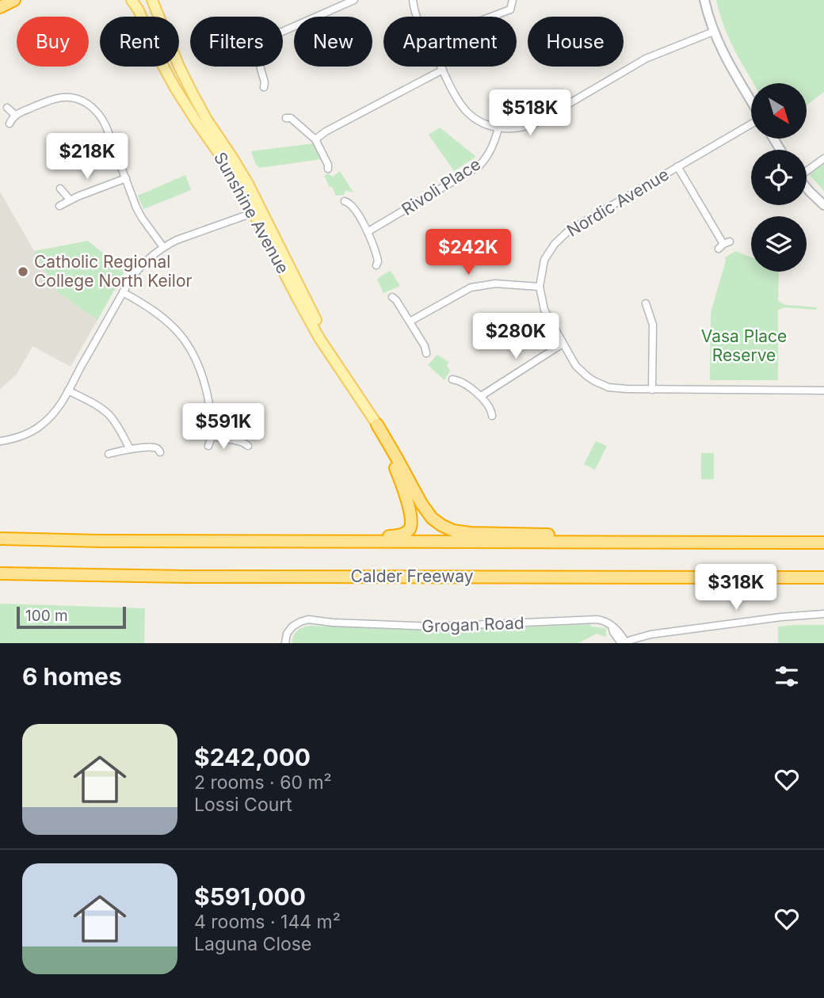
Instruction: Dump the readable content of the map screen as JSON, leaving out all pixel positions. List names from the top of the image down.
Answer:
{
  "streets": {
    "highway": ["Calder Freeway"],
    "main road": ["Sunshine Avenue"],
    "street": ["Rivoli Place", "Nordic Avenue", "Grogan Road"]
  },
  "parks": ["Vasa Place Reserve"],
  "places": ["Catholic Regional College North Keilor"],
  "scale_bar": "100 m",
  "north": "bottom right",
  "page": {
    "chip": [
      "Buy",
      "Rent",
      "Filters",
      "New",
      "Apartment",
      "House"
    ],
    "price": [
      "$518K",
      "$218K",
      "$242K",
      "$280K",
      "$591K",
      "$318K"
    ],
    "scale": "100 m",
    "heading": "6 homes",
    "list": [
      {
        "name": "$242,000",
        "note": "2 rooms · 60 m² · Lossi Court"
      },
      {
        "name": "$591,000",
        "note": "4 rooms · 144 m² · Laguna Close"
      }
    ]
  }
}
